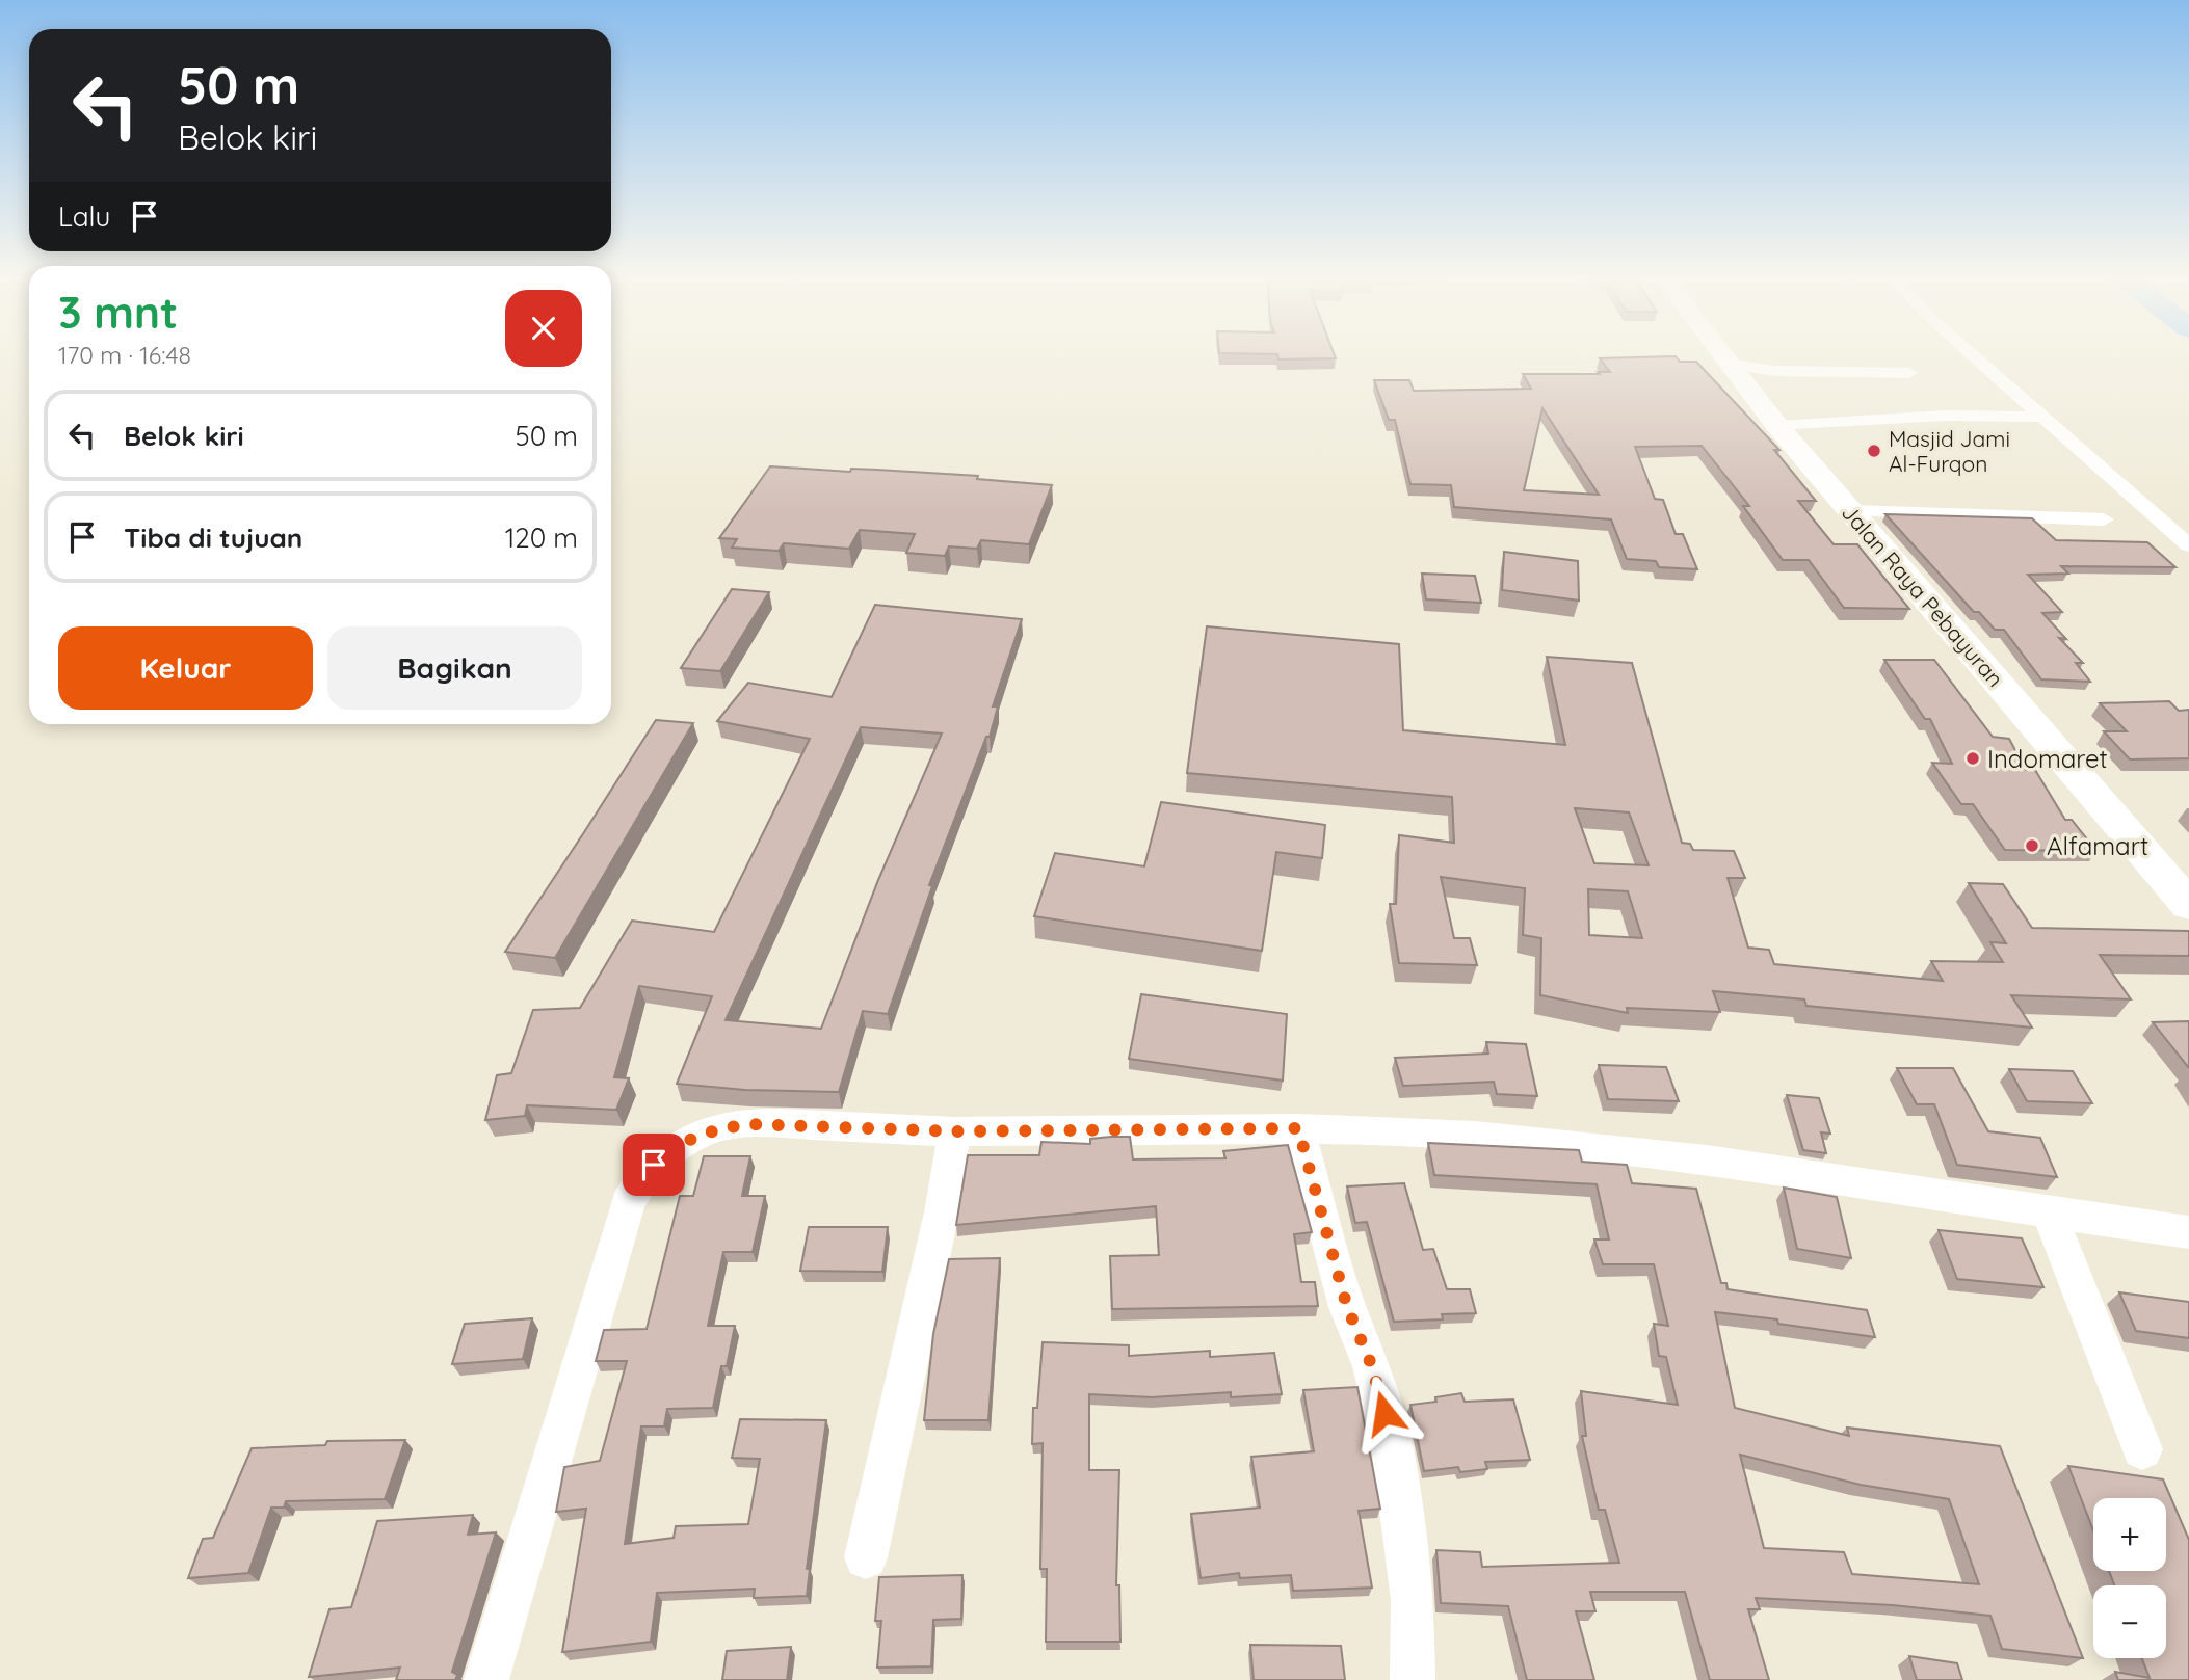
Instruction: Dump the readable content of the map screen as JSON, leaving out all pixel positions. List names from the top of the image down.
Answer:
{
  "streets": {
    "main road": ["Jalan Raya Pebayuran"]
  },
  "places": ["Masjid Jami Al-Furqon", "Indomaret", "Alfamart"],
  "page": {
    "turn": ["50 m", "Belok kiri"],
    "then": "Lalu",
    "heading": ["3 mnt", "170 m · 16:48"],
    "list": [
      {
        "name": "Belok kiri",
        "value": "50 m"
      },
      {
        "name": "Tiba di tujuan",
        "value": "120 m"
      }
    ],
    "buttons": ["Keluar", "Bagikan"],
    "map_buttons": ["+", "−"]
  }
}
